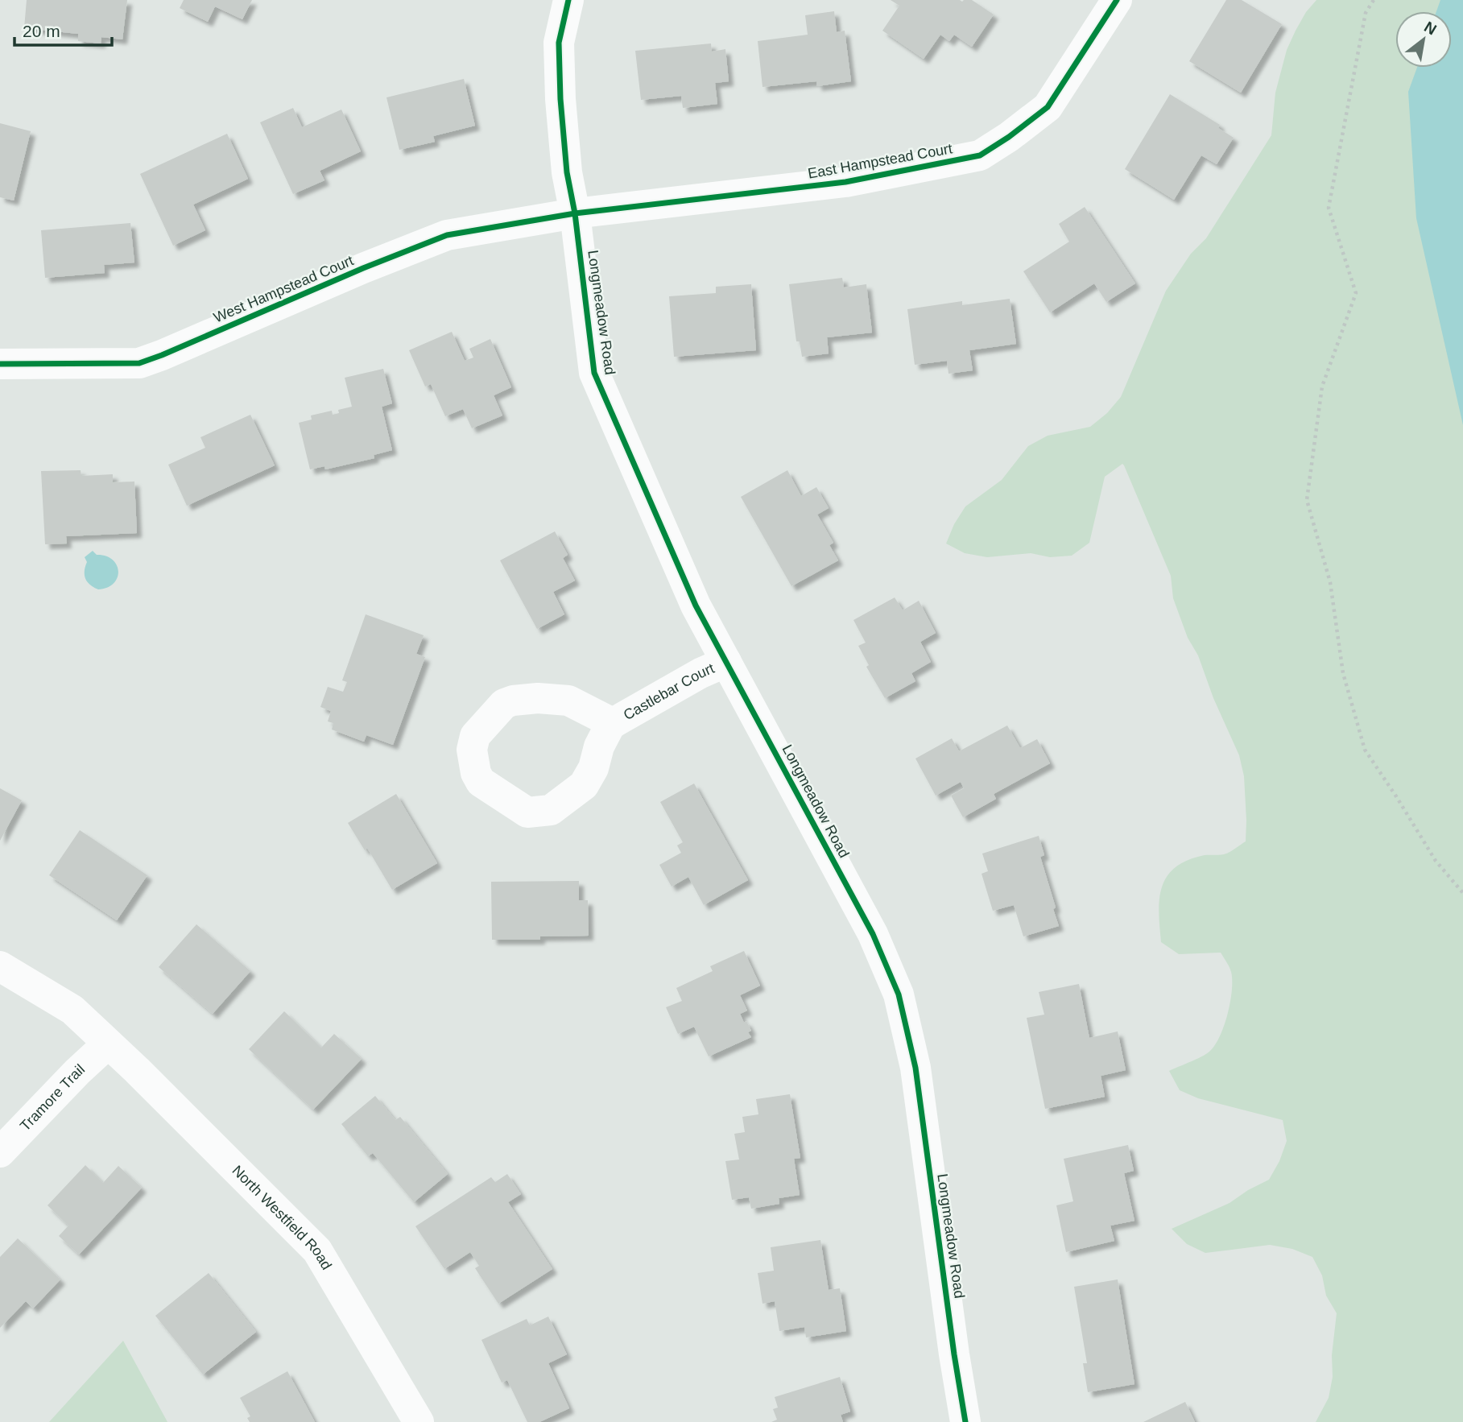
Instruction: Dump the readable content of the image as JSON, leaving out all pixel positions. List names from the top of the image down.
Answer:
{
  "streets": {
    "street": [
      "East Hampstead Court",
      "West Hampstead Court",
      "Longmeadow Road",
      "Castlebar Court",
      "Tramore Trail",
      "North Westfield Road"
    ]
  },
  "crossings": [
    ["East Hampstead Court", "West Hampstead Court"],
    ["East Hampstead Court", "Longmeadow Road"],
    ["West Hampstead Court", "Longmeadow Road"],
    ["Longmeadow Road", "Castlebar Court"],
    ["Tramore Trail", "North Westfield Road"]
  ],
  "scale_bar": "20 m",
  "north": "top right"
}
